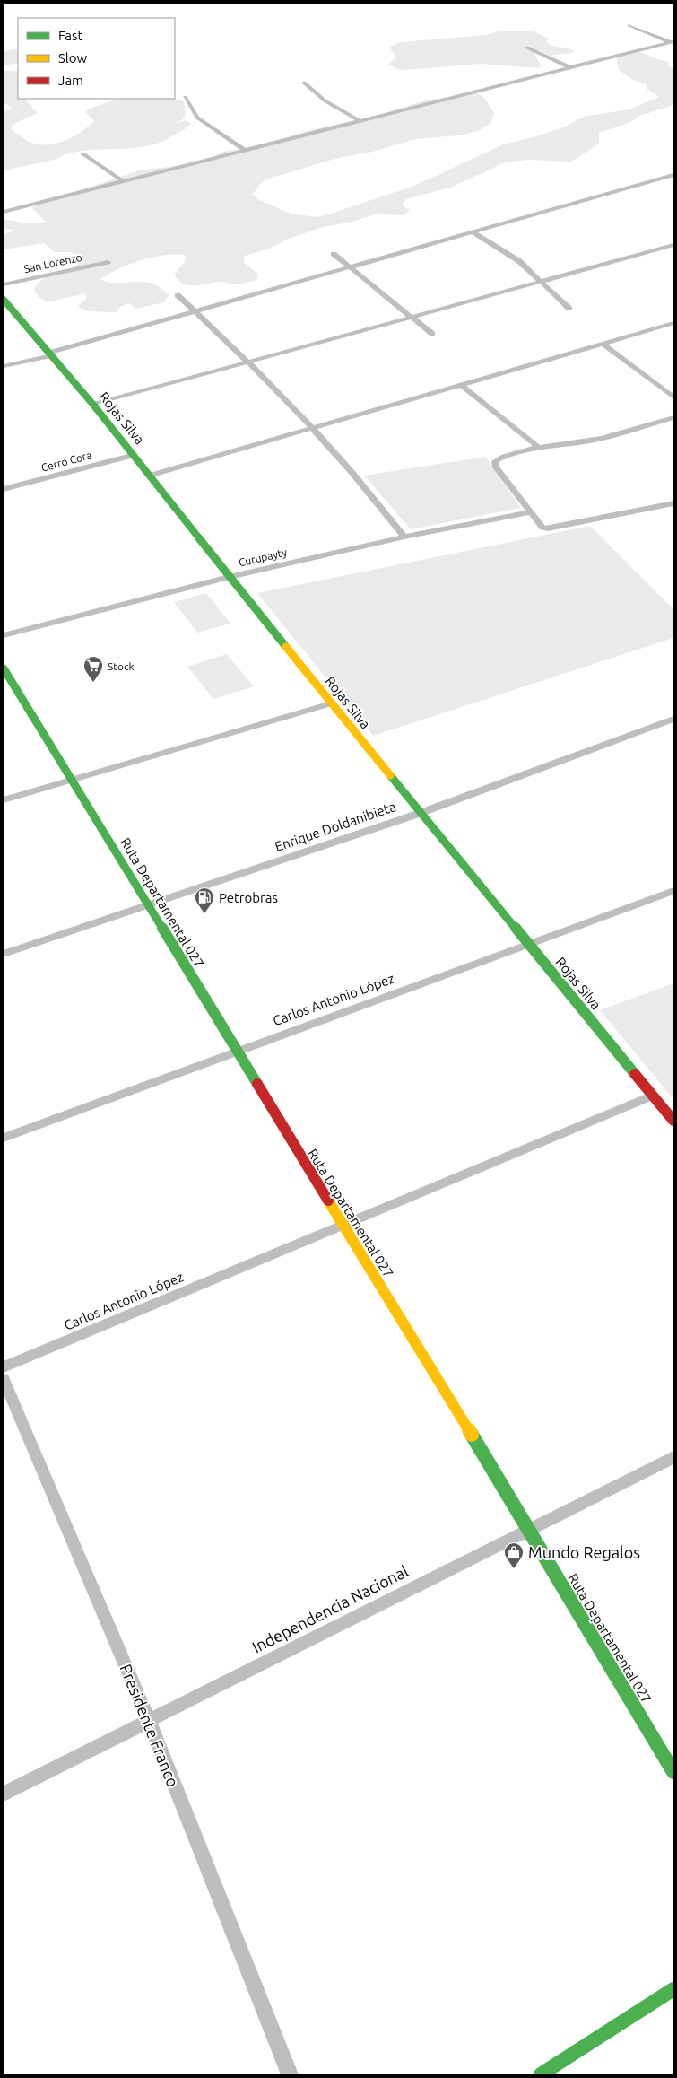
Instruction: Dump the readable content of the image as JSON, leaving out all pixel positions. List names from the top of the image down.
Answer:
{
  "streets": {
    "street": [
      "San Lorenzo",
      "Rojas Silva",
      "Cerro Cora",
      "Curupayty",
      "Enrique Doldanibieta",
      "Ruta Departamental 027",
      "Carlos Antonio López",
      "Independencia Nacional",
      "Presidente Franco"
    ]
  },
  "crossings": [
    ["Rojas Silva", "Cerro Cora"],
    ["Rojas Silva", "Curupayty"],
    ["Rojas Silva", "Enrique Doldanibieta"],
    ["Rojas Silva", "Carlos Antonio López"],
    ["Enrique Doldanibieta", "Ruta Departamental 027"],
    ["Ruta Departamental 027", "Carlos Antonio López"],
    ["Ruta Departamental 027", "Independencia Nacional"],
    ["Independencia Nacional", "Presidente Franco"]
  ],
  "places": {
    "supermarket": ["Stock"],
    "fuel station": ["Petrobras"],
    "shop": ["Mundo Regalos"]
  },
  "legend": ["Fast", "Slow", "Jam"]
}
